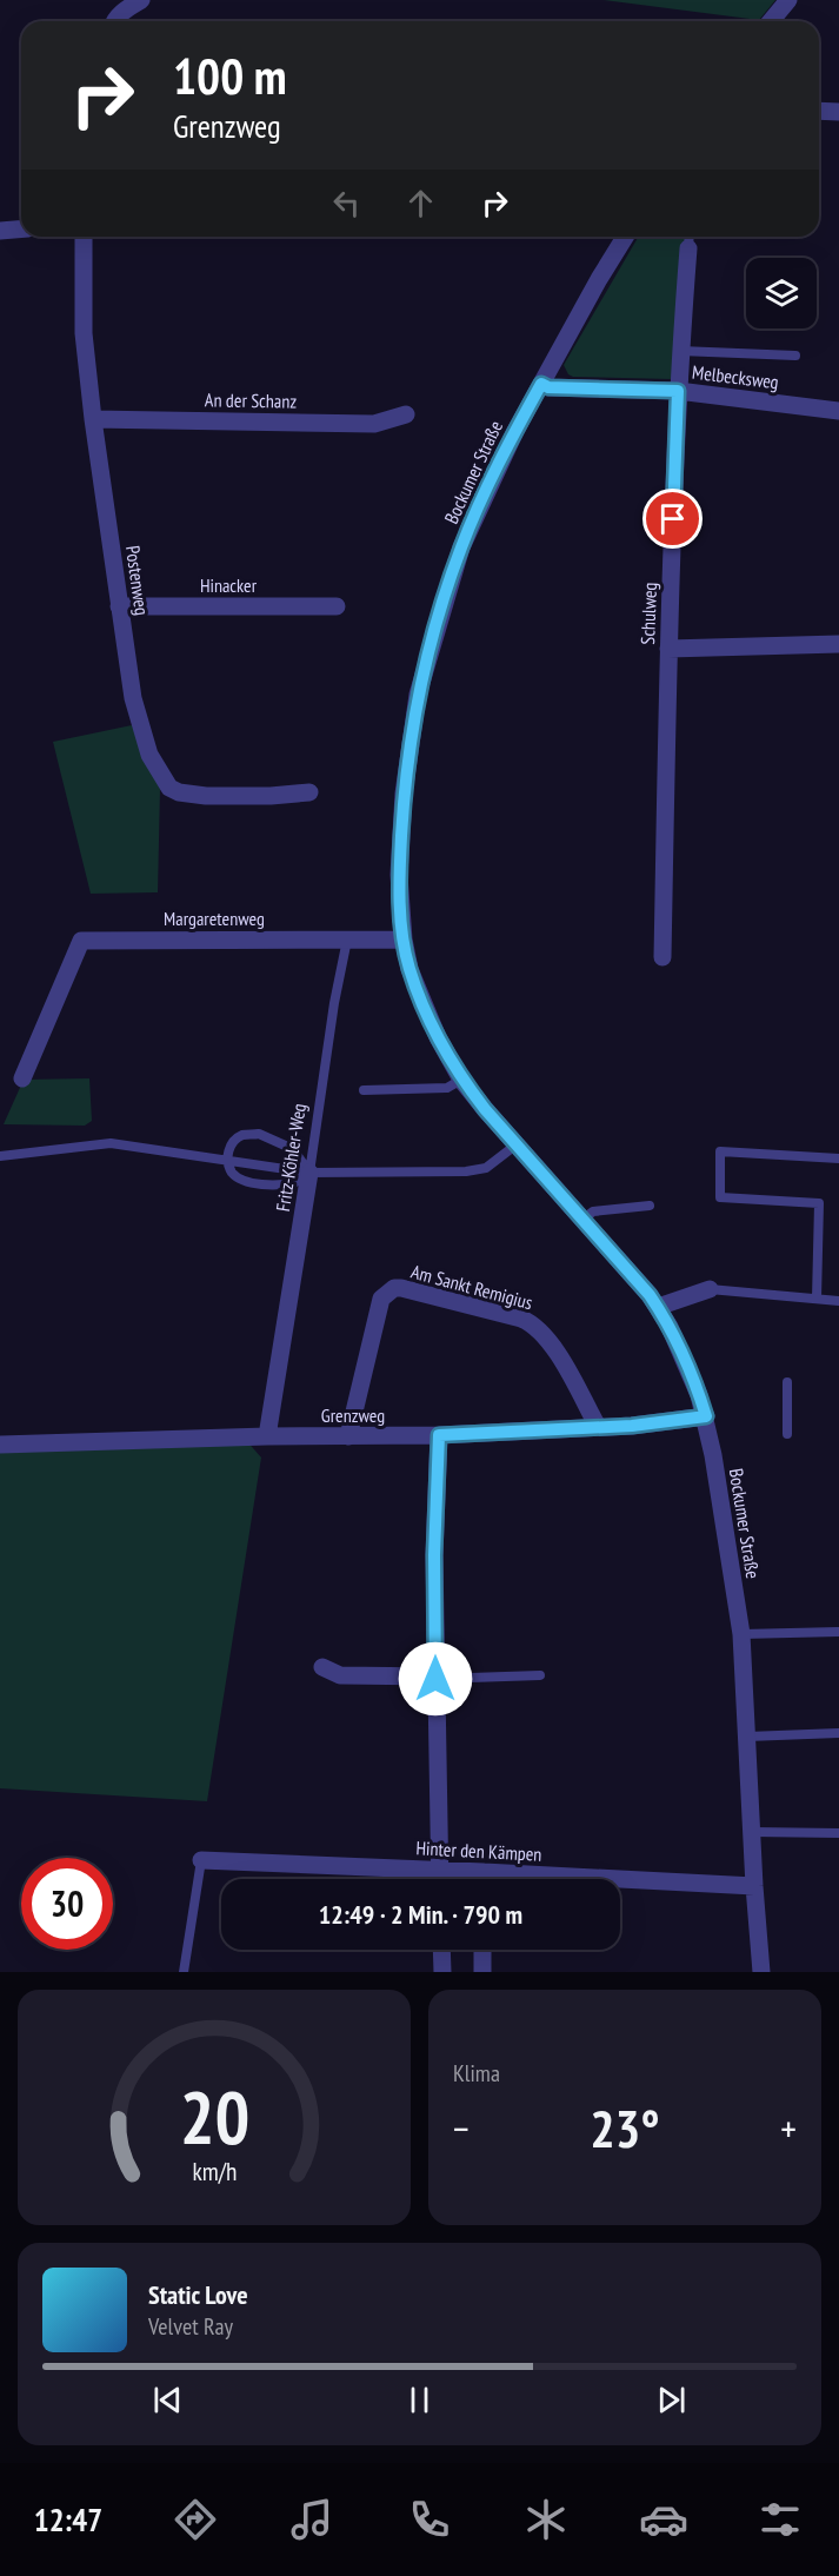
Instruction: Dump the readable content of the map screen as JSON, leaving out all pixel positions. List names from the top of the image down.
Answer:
{
  "streets": {
    "street": [
      "Melbecksweg",
      "An der Schanz",
      "Bockumer Straße",
      "Postenweg",
      "Hinacker",
      "Schulweg",
      "Margaretenweg",
      "Fritz-Köhler-Weg",
      "Am Sankt Remigius",
      "Grenzweg",
      "Hinter den Kämpen"
    ]
  },
  "crossings": [
    ["Melbecksweg", "Bockumer Straße"],
    ["Melbecksweg", "Schulweg"],
    ["An der Schanz", "Postenweg"],
    ["Bockumer Straße", "Grenzweg"],
    ["Bockumer Straße", "Hinter den Kämpen"],
    ["Postenweg", "Hinacker"],
    ["Margaretenweg", "Fritz-Köhler-Weg"],
    ["Fritz-Köhler-Weg", "Grenzweg"],
    ["Am Sankt Remigius", "Grenzweg"]
  ],
  "page": {
    "turn": ["100 m", "Grenzweg"],
    "limit": "30",
    "trip": "12:49 · 2 Min. · 790 m",
    "tile": "Klima",
    "heat": ["−", "23°", "+"],
    "song": ["Static Love", "Velvet Ray"],
    "tabs": "12:47",
    "gauge": ["20", "km/h"]
  }
}
